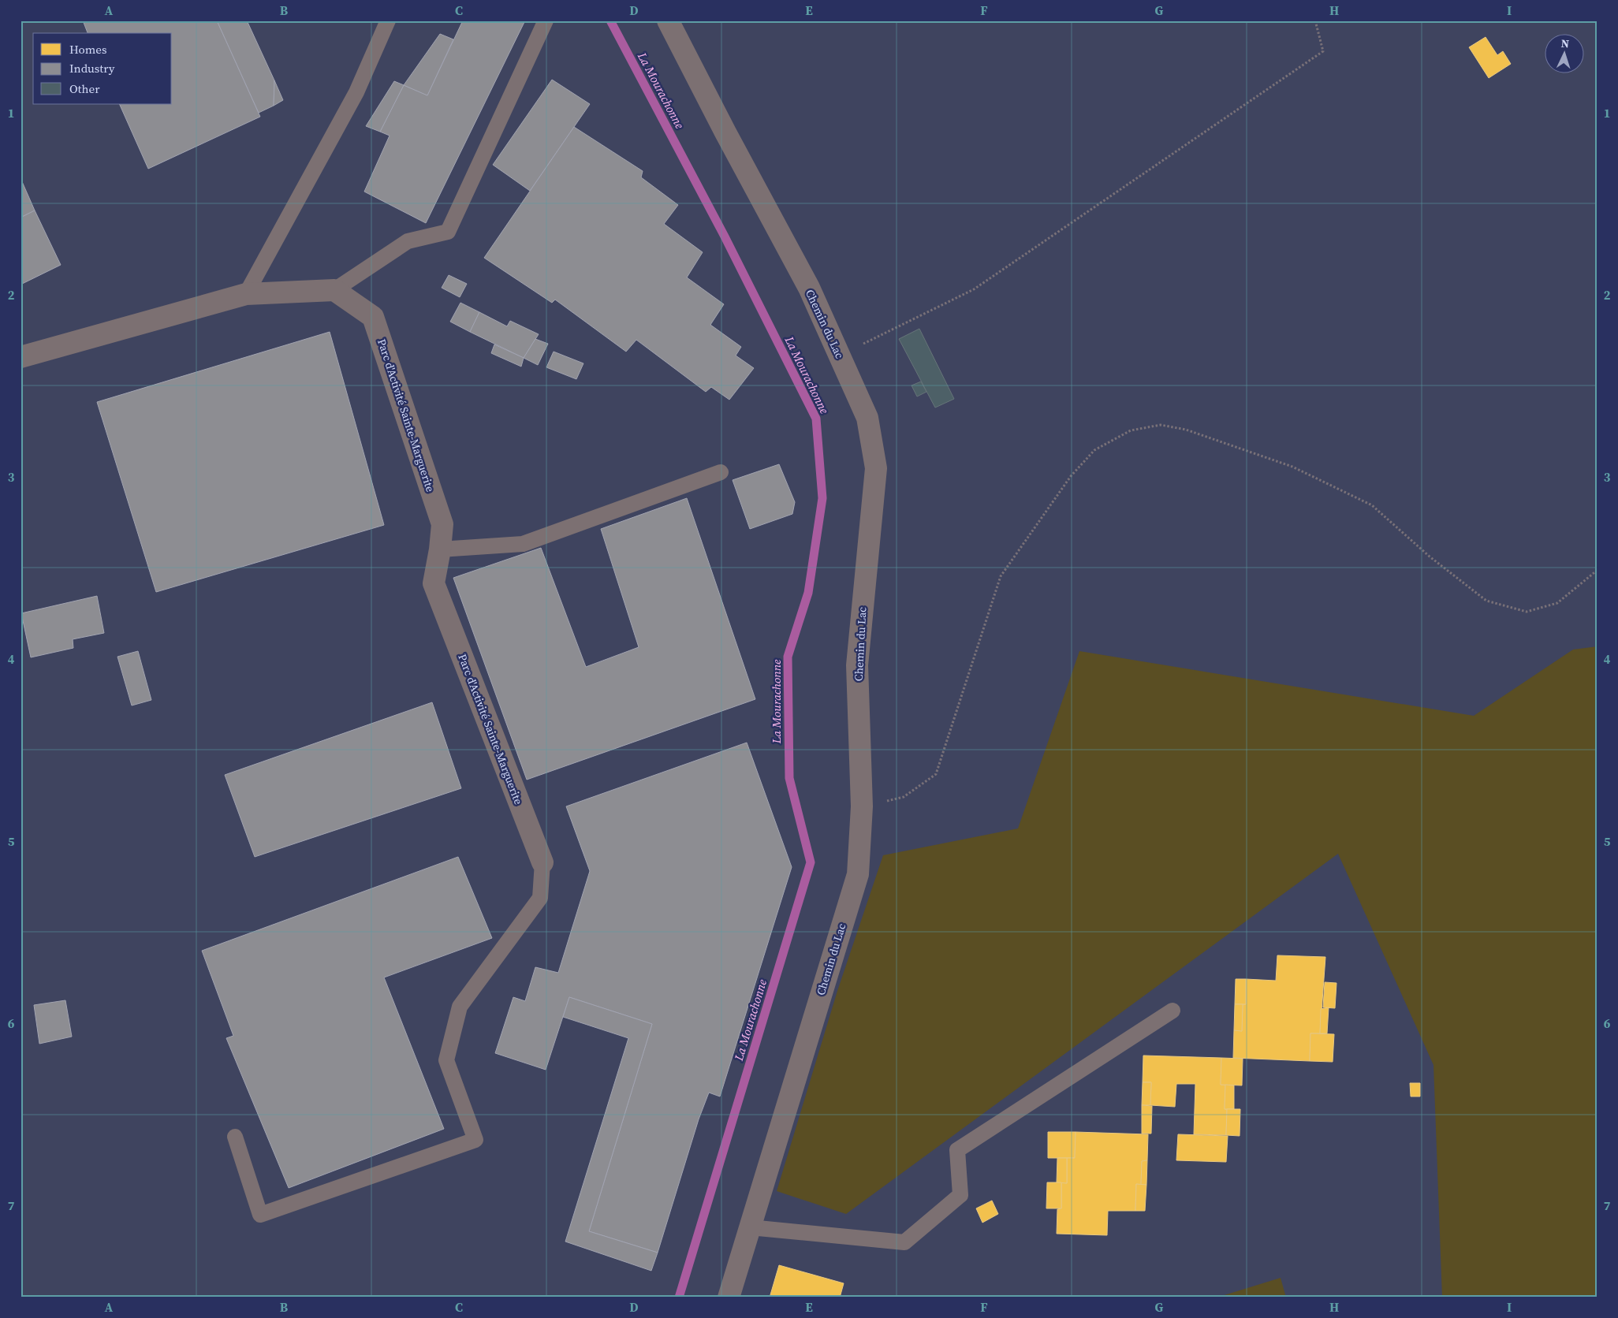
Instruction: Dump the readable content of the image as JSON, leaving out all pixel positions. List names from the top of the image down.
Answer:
{
  "streets": {
    "street": ["Chemin du Lac", "Parc d'Activité Sainte-Marguerite"]
  },
  "water": ["La Mourachonne"],
  "legend": ["Homes", "Industry", "Other"],
  "north": "top",
  "grid": {
    "columns": [
      "A",
      "B",
      "C",
      "D",
      "E",
      "F",
      "G",
      "H",
      "I"
    ],
    "rows": [
      "1",
      "2",
      "3",
      "4",
      "5",
      "6",
      "7"
    ]
  }
}
